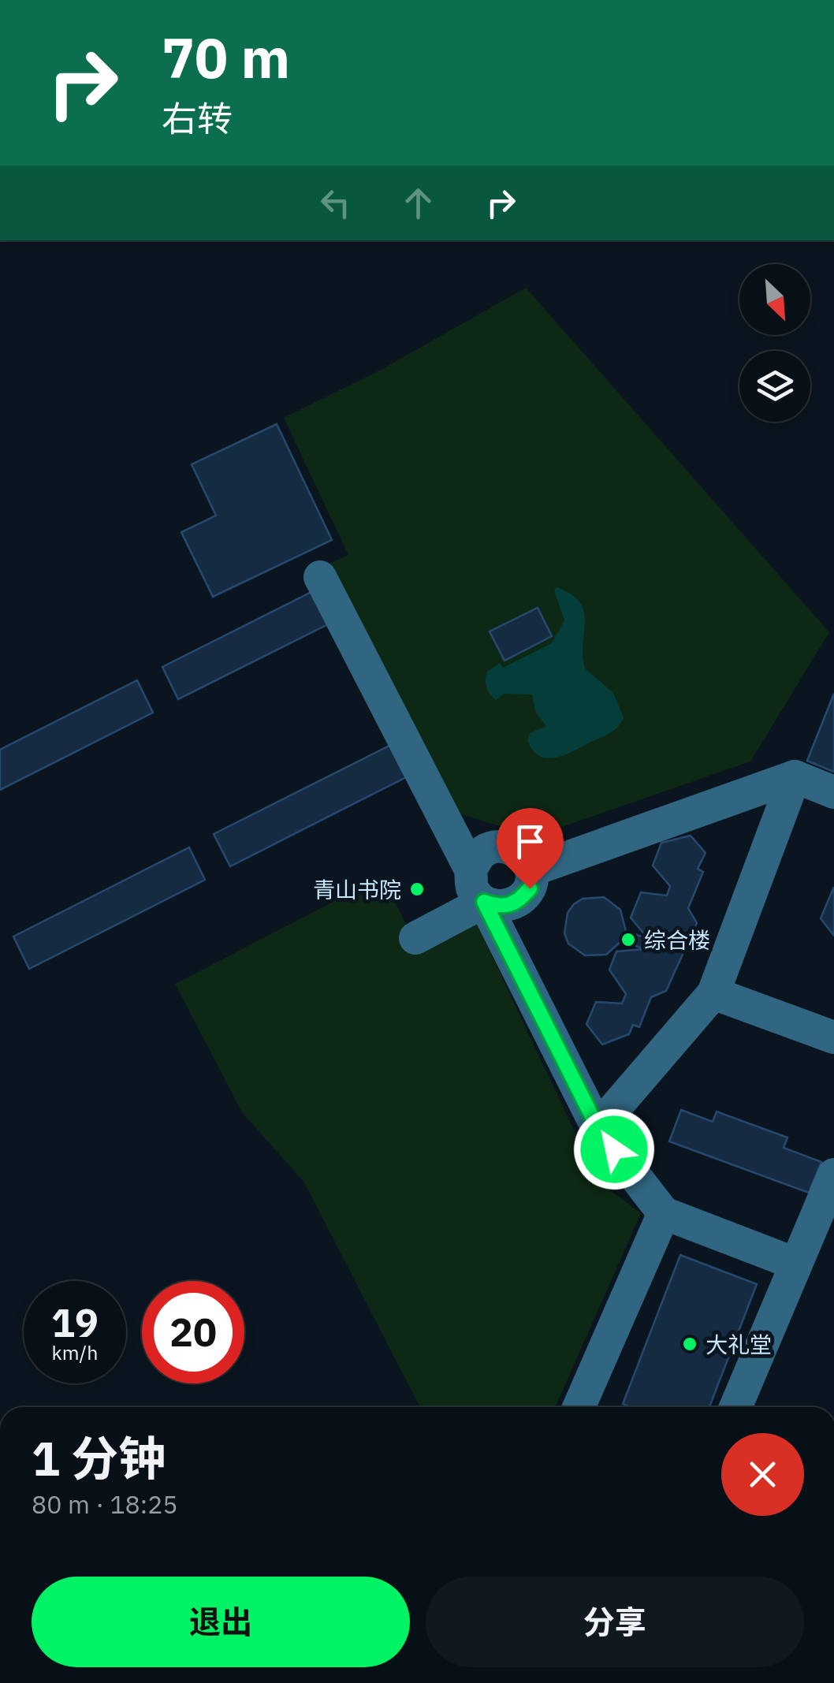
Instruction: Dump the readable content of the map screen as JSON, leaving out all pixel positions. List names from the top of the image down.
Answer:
{
  "places": ["青山书院", "综合楼", "大礼堂"],
  "north": "bottom right",
  "page": {
    "turn": ["70 m", "右转"],
    "speed": "19 km/h",
    "limit": "20",
    "heading": ["1 分钟", "80 m · 18:25"],
    "buttons": ["退出", "分享"]
  }
}
